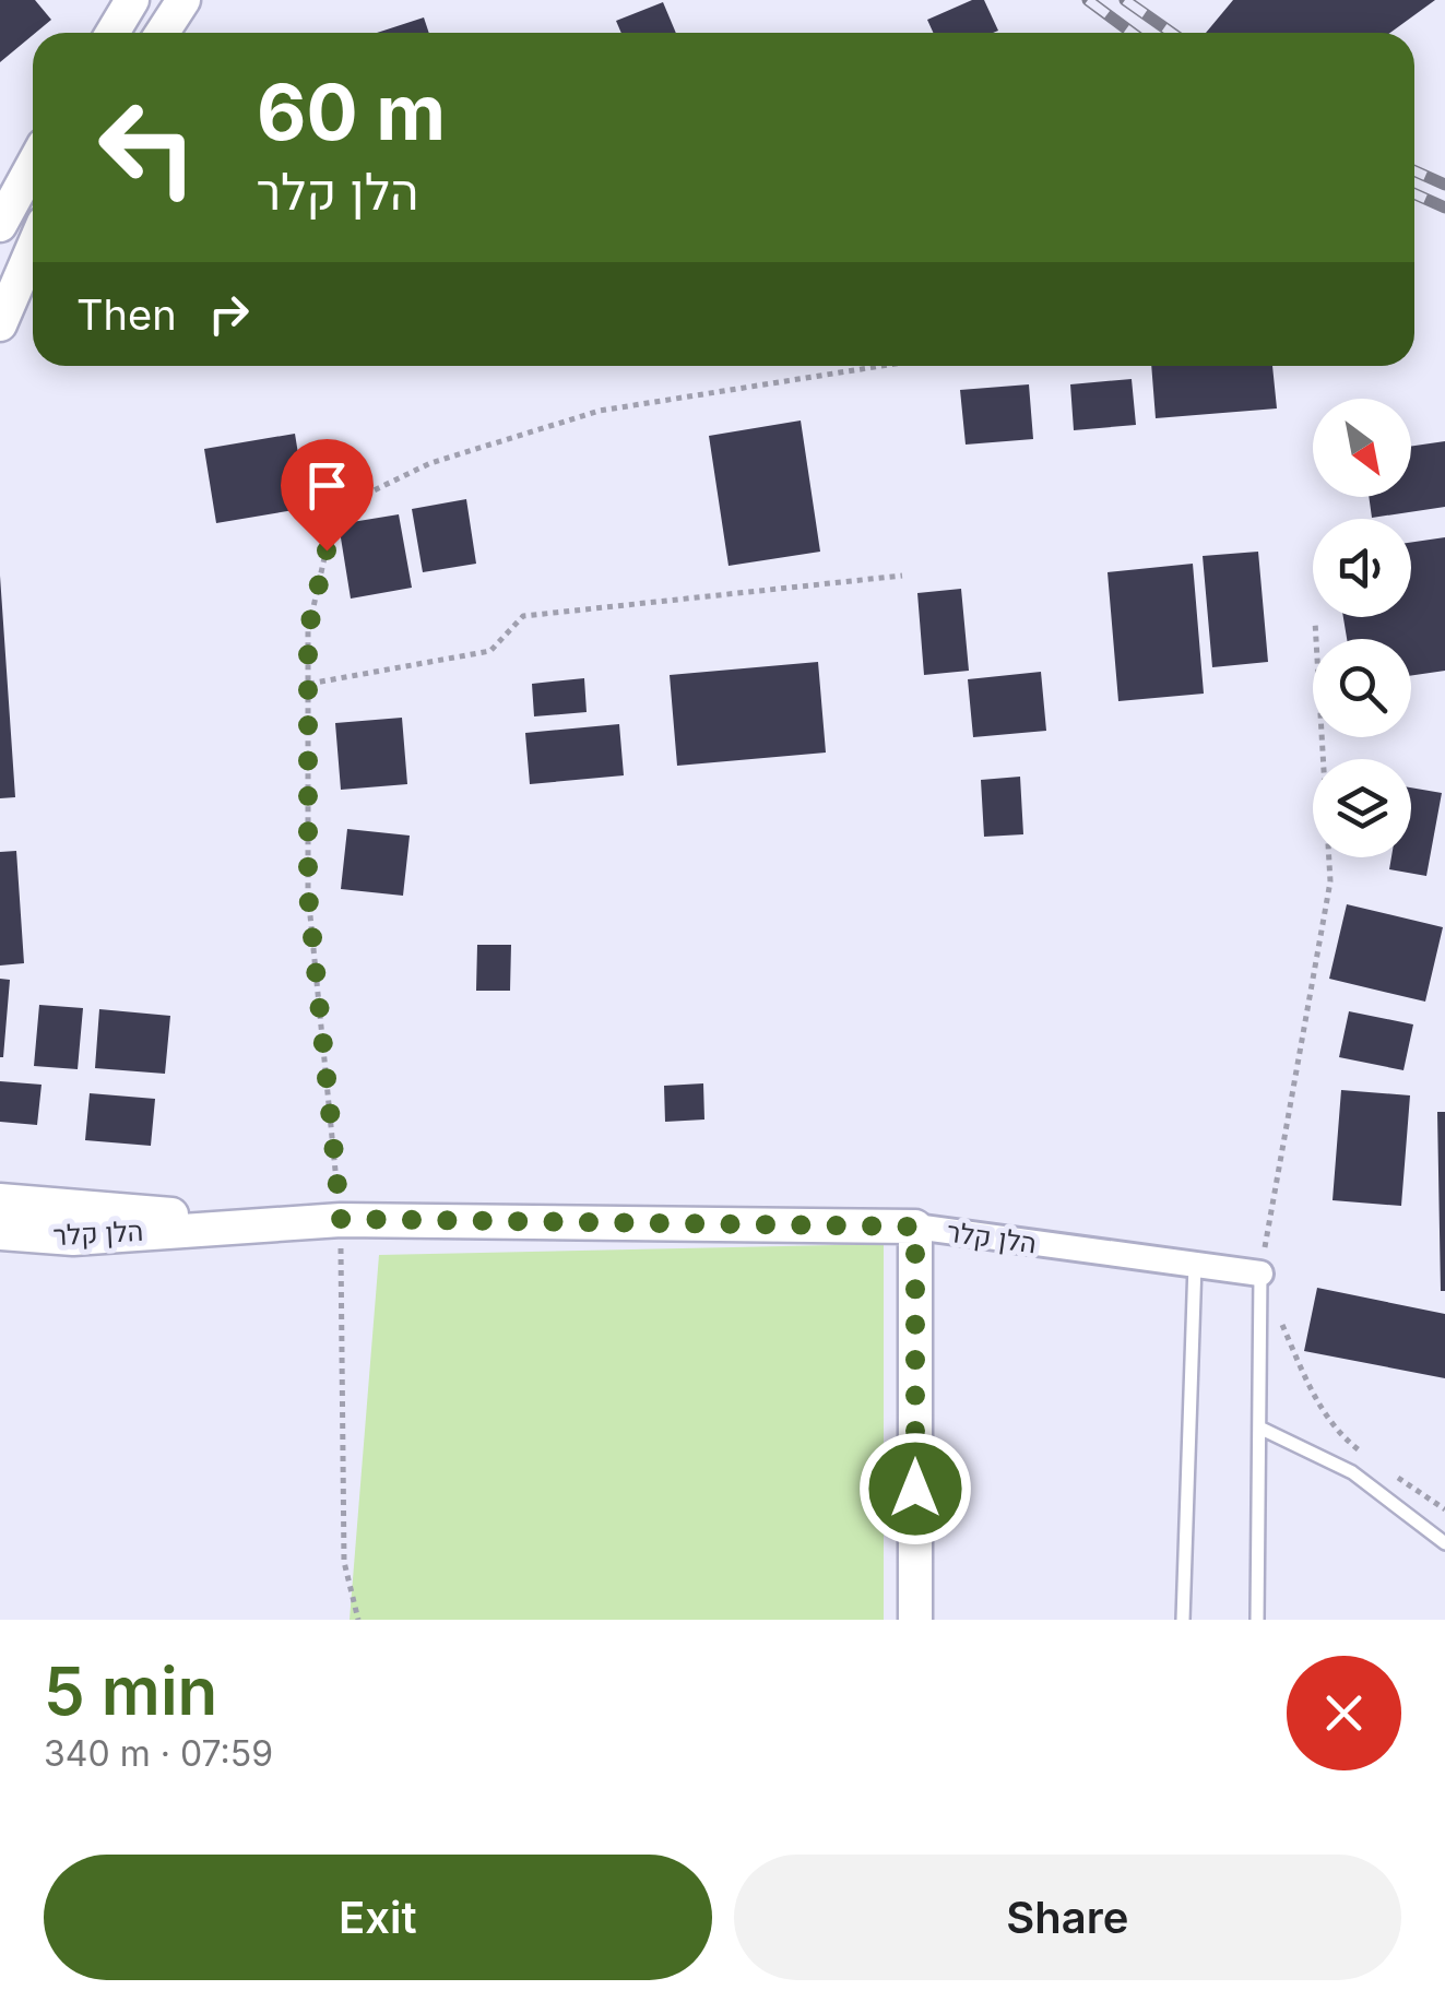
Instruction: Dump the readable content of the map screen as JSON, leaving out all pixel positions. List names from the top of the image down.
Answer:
{
  "streets": {
    "street": ["הלן קלר"]
  },
  "north": "bottom right",
  "page": {
    "turn": ["60 m", "הלן קלר"],
    "then": "Then",
    "heading": ["5 min", "340 m · 07:59"],
    "buttons": ["Exit", "Share"]
  }
}
